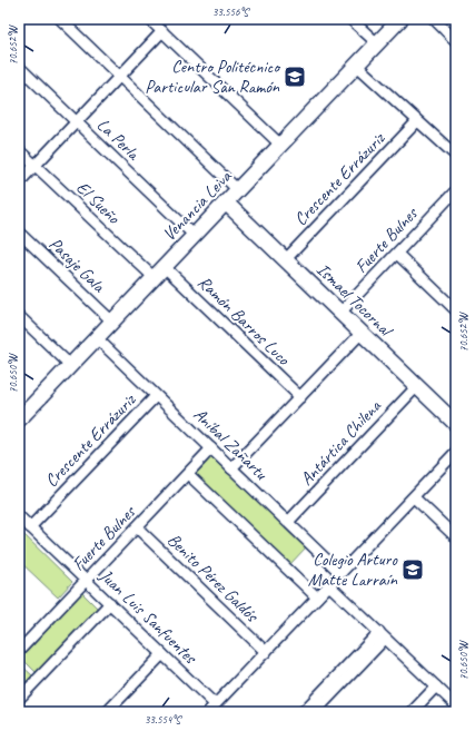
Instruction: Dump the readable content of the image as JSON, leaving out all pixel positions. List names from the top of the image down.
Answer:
{
  "streets": {
    "street": [
      "La Perla",
      "Crescente Errázuriz",
      "El Sueño",
      "Venancia Leiva",
      "Fuerte Bulnes",
      "Pasaje Gala",
      "Ismael Tocornal",
      "Ramón Barros Luco",
      "Antártica Chilena",
      "Aníbal Zañartu",
      "Benito Pérez Galdós",
      "Juan Luis Sanfuentes"
    ]
  },
  "crossings": [
    ["La Perla", "Venancia Leiva"],
    ["Crescente Errázuriz", "Ismael Tocornal"],
    ["Crescente Errázuriz", "Aníbal Zañartu"],
    ["Crescente Errázuriz", "Juan Luis Sanfuentes"],
    ["El Sueño", "Venancia Leiva"],
    ["Venancia Leiva", "Pasaje Gala"],
    ["Venancia Leiva", "Ismael Tocornal"],
    ["Venancia Leiva", "Ramón Barros Luco"],
    ["Venancia Leiva", "Aníbal Zañartu"],
    ["Fuerte Bulnes", "Ismael Tocornal"],
    ["Fuerte Bulnes", "Aníbal Zañartu"],
    ["Fuerte Bulnes", "Benito Pérez Galdós"],
    ["Fuerte Bulnes", "Juan Luis Sanfuentes"],
    ["Ismael Tocornal", "Antártica Chilena"],
    ["Antártica Chilena", "Aníbal Zañartu"]
  ],
  "places": {
    "school or university": ["Centro Politécnico Particular San Ramón", "Colegio Arturo Matte Larraín"]
  },
  "coordinates": [
    "33.556°S",
    "70.652°W",
    "70.650°W",
    "33.554°S"
  ]
}
